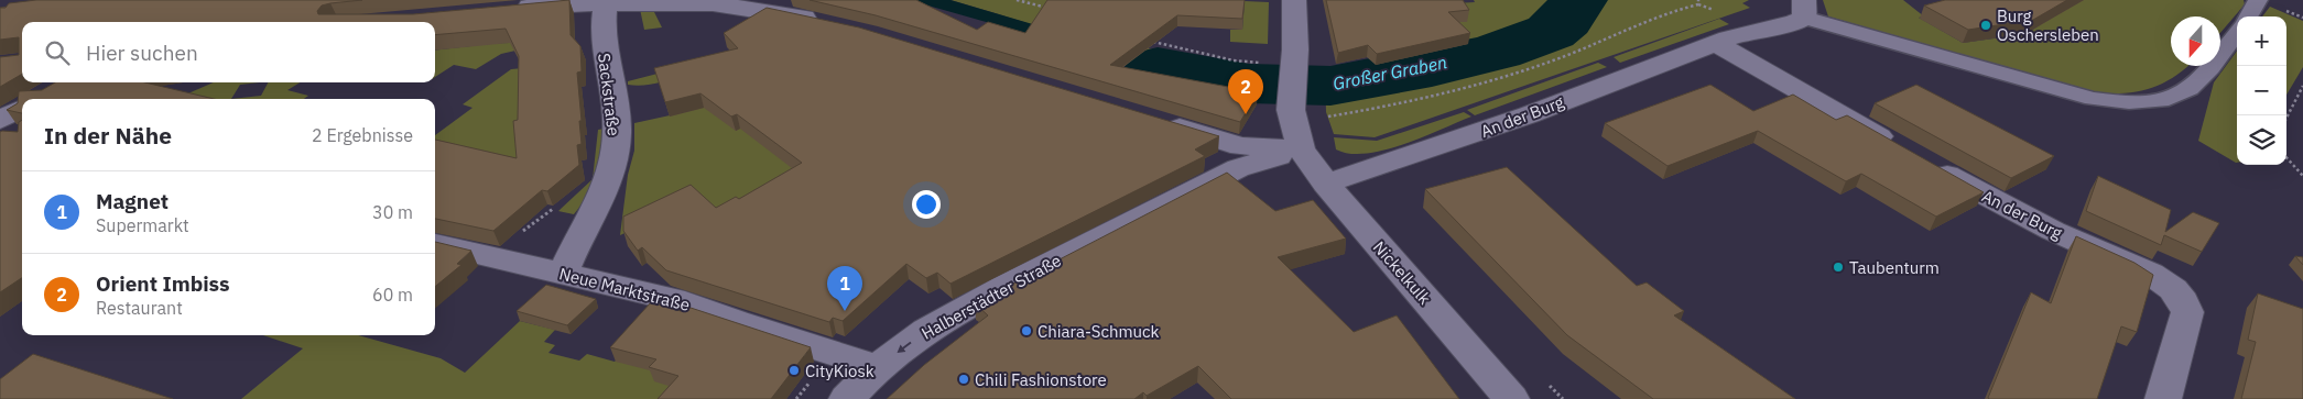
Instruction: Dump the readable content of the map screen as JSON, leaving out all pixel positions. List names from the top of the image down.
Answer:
{
  "streets": {
    "street": [
      "Sackstraße",
      "An der Burg",
      "Nickelkulk",
      "Neue Marktstraße",
      "Halberstädter Straße"
    ]
  },
  "crossings": [
    ["Sackstraße", "Neue Marktstraße"],
    ["An der Burg", "Nickelkulk"],
    ["Nickelkulk", "Halberstädter Straße"],
    ["Neue Marktstraße", "Halberstädter Straße"]
  ],
  "one_way": ["Halberstädter Straße"],
  "water": ["Großer Graben"],
  "places": [
    "Burg Oschersleben",
    "Taubenturm",
    "Chiara-Schmuck",
    "CityKiosk",
    "Chili Fashionstore"
  ],
  "north": "bottom",
  "page": {
    "map_buttons": ["+", "−"],
    "search": "Hier suchen",
    "pins": ["2", "1"],
    "heading": ["In der Nähe", "2 Ergebnisse"],
    "list": [
      {
        "mark": "1",
        "name": "Magnet",
        "note": "Supermarkt",
        "value": "30 m"
      },
      {
        "mark": "2",
        "name": "Orient Imbiss",
        "note": "Restaurant",
        "value": "60 m"
      }
    ]
  }
}
